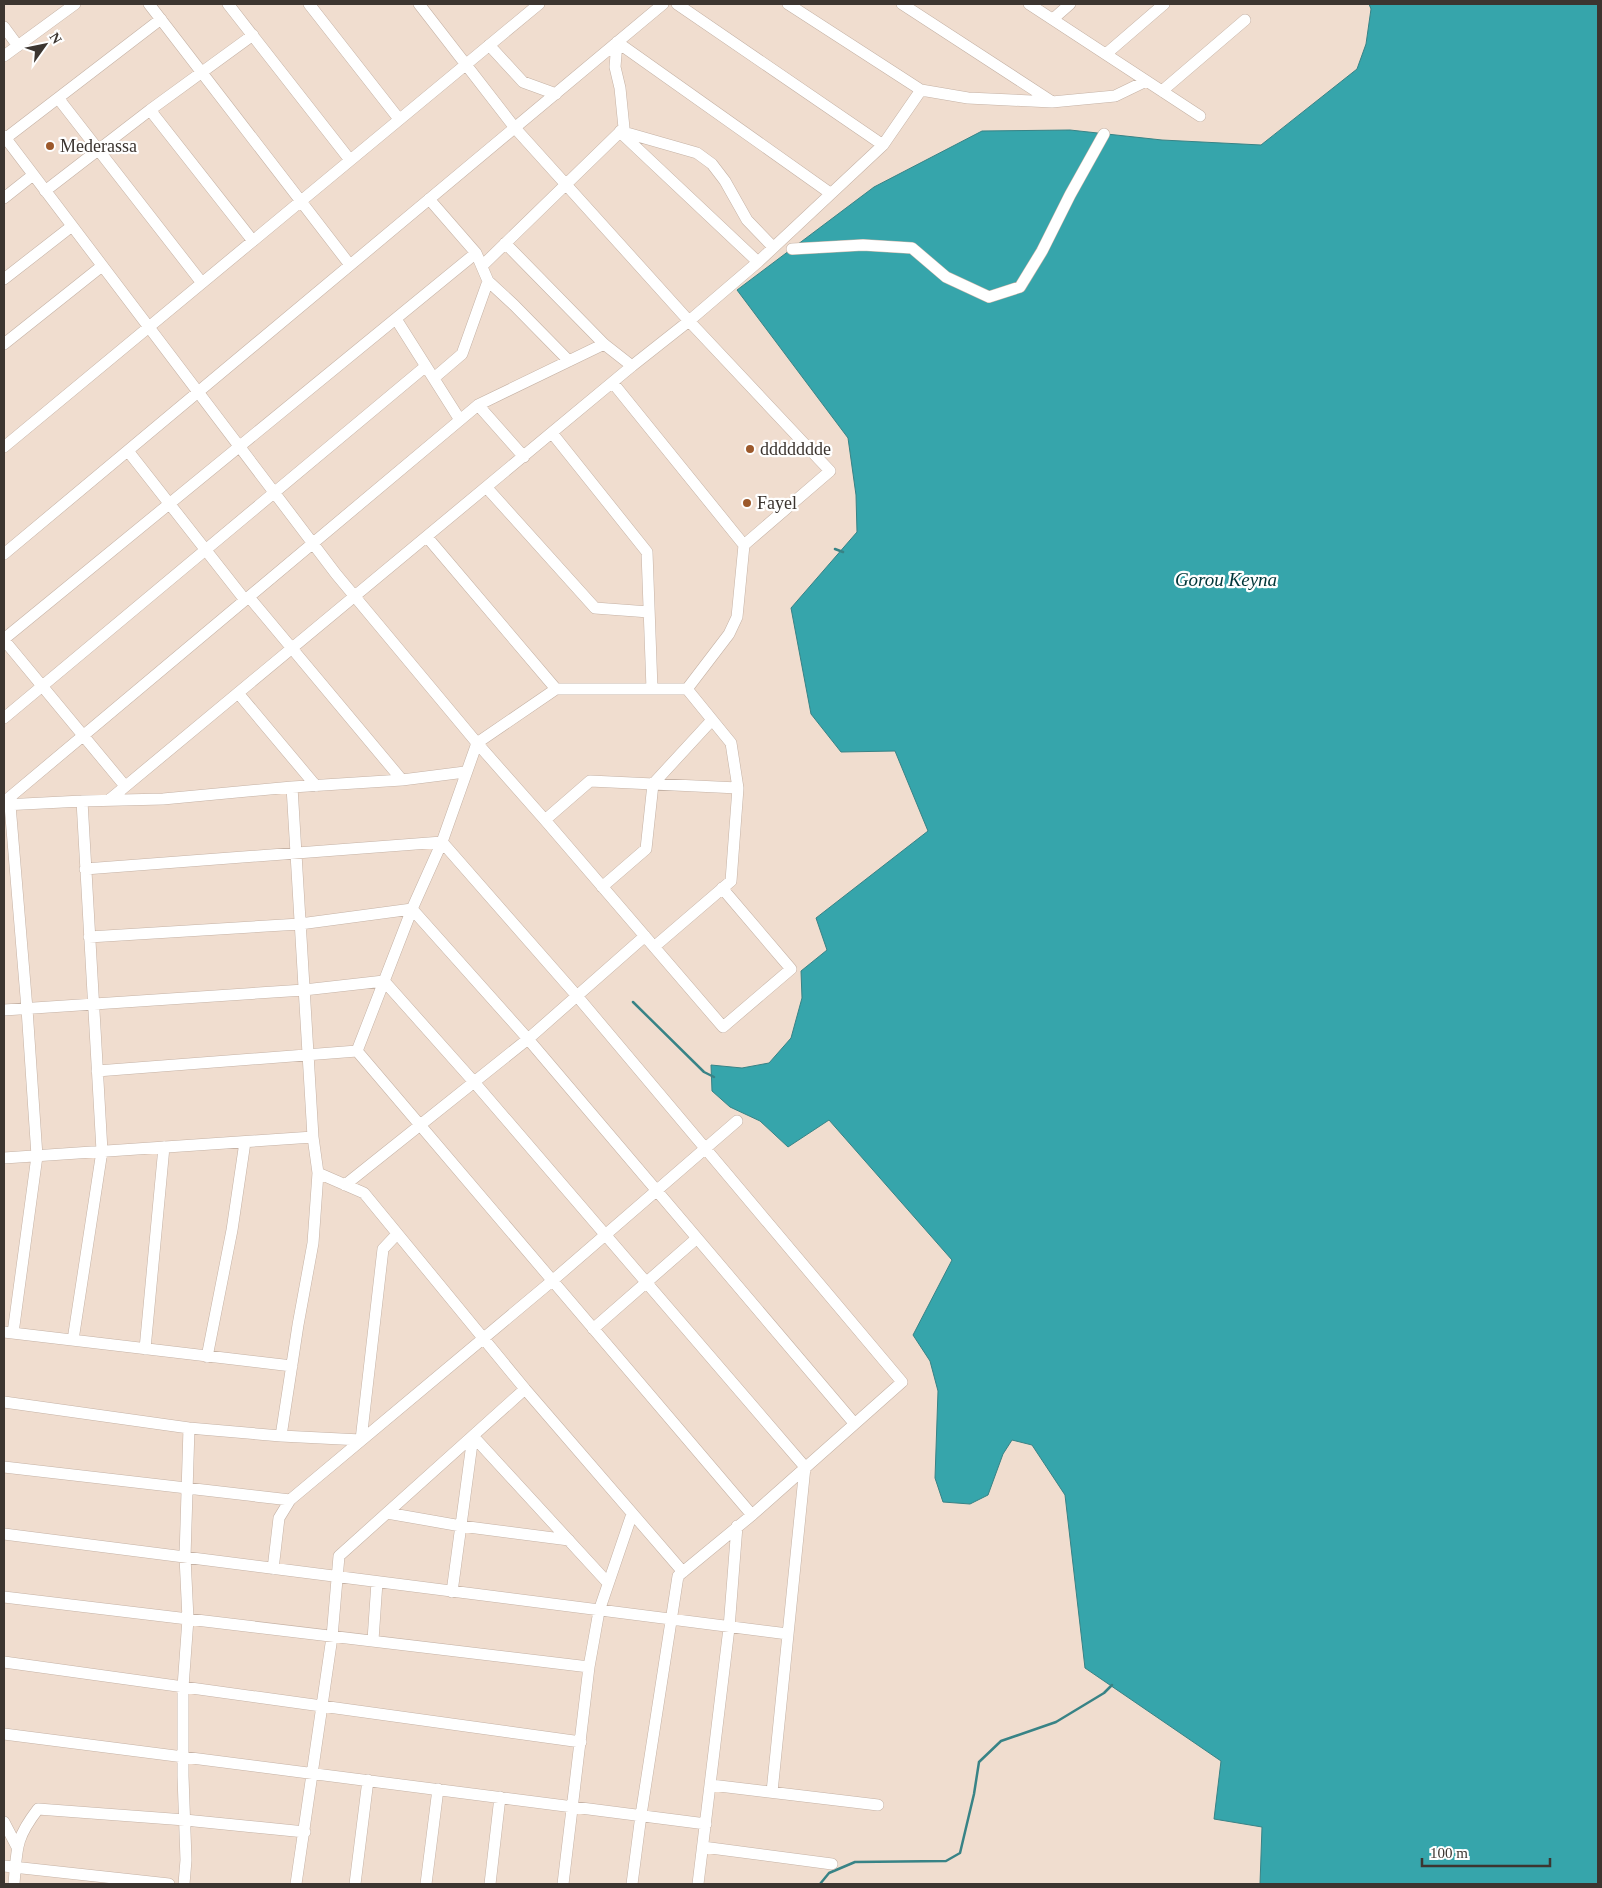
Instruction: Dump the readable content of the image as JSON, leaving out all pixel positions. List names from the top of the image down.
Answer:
{
  "water": ["Gorou Keyna"],
  "places": ["Mederassa", "ddddddde", "Fayel"],
  "scale_bar": "100 m",
  "north": "top right"
}
